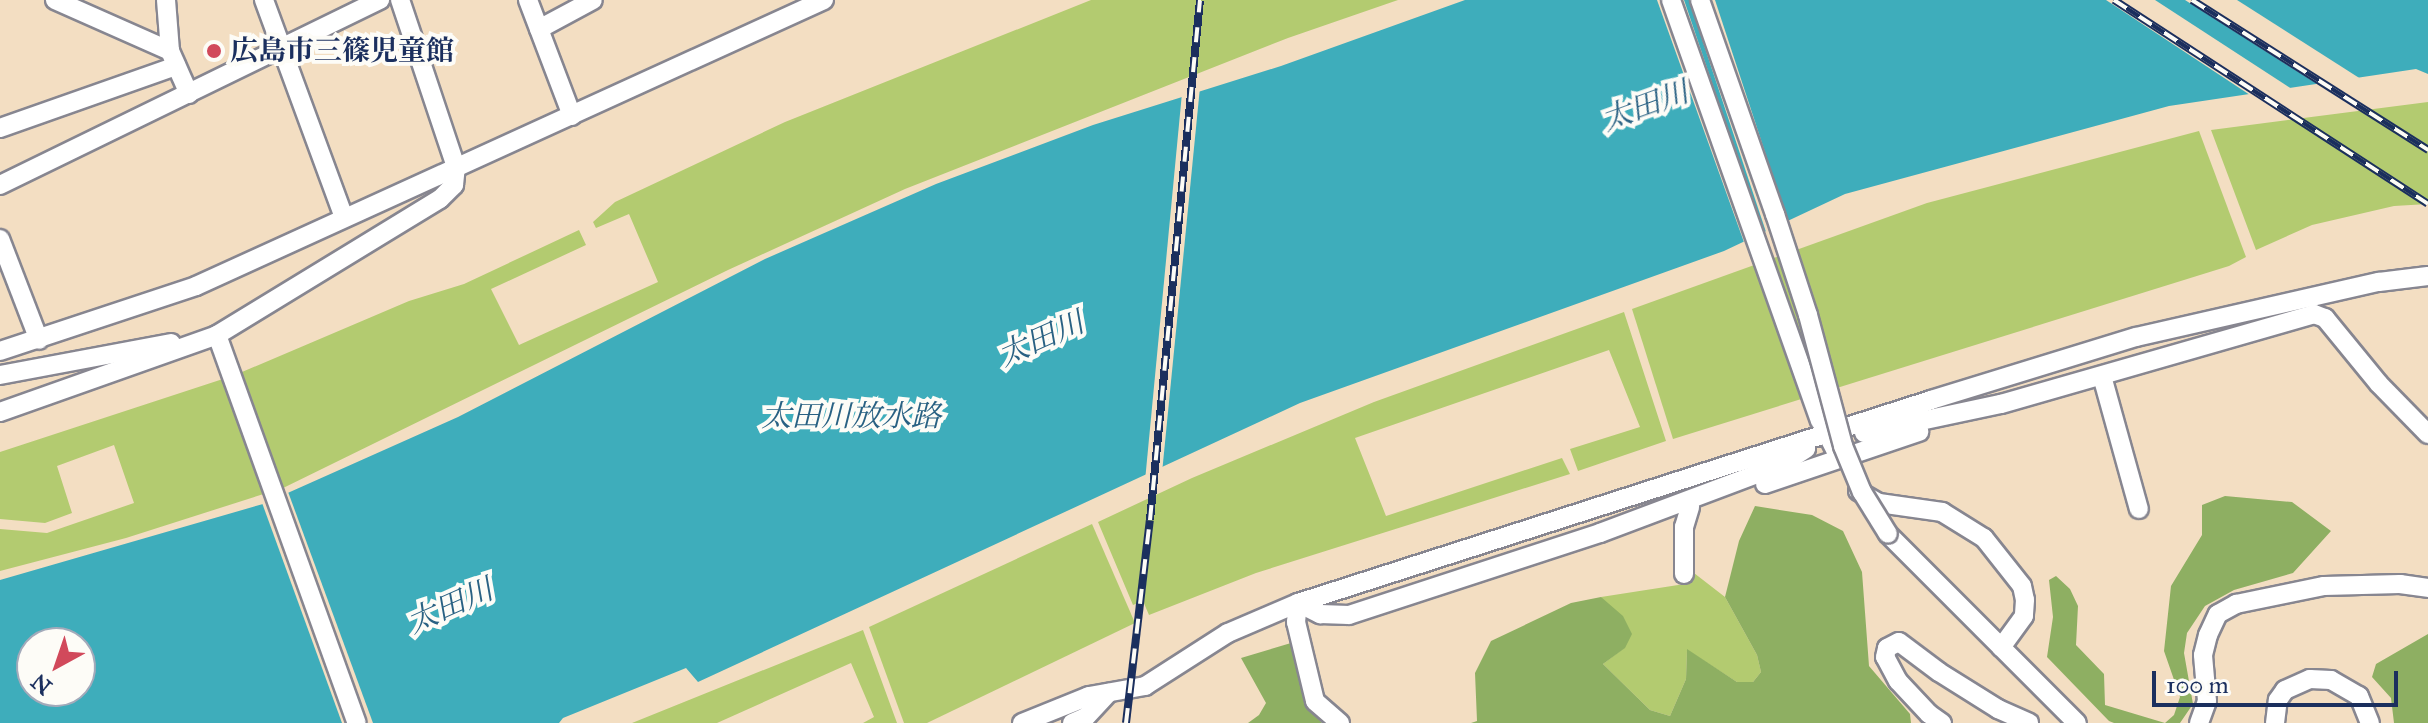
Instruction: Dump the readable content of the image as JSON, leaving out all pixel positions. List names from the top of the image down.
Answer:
{
  "water": ["太田川", "太田川放水路"],
  "places": ["広島市三篠児童館"],
  "scale_bar": "100 m",
  "north": "bottom left"
}
